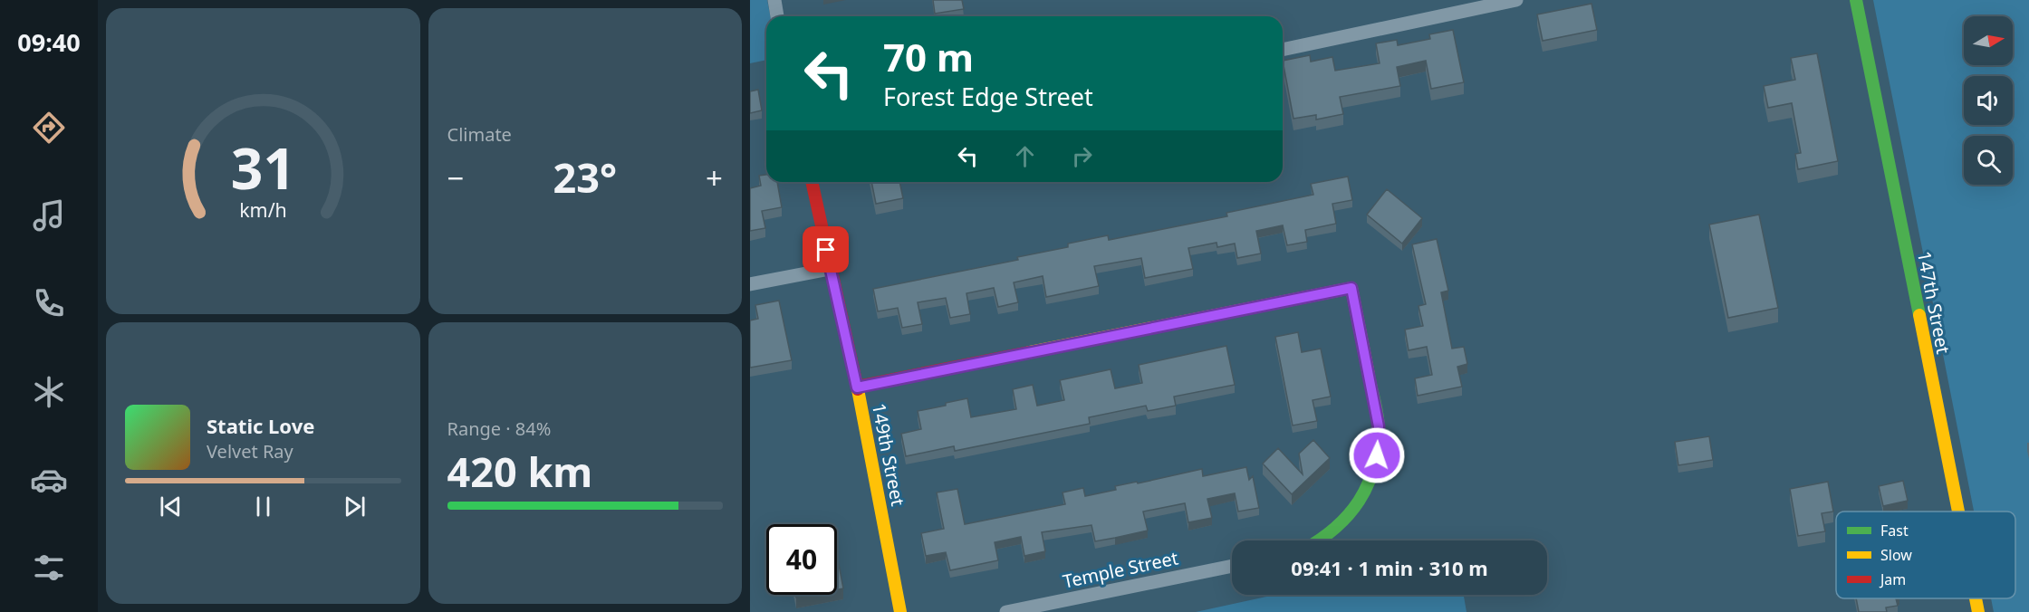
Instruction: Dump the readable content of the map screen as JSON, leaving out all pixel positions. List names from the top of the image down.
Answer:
{
  "streets": {
    "street": ["147th Street", "149th Street", "Temple Street"]
  },
  "legend": ["Fast", "Slow", "Jam"],
  "north": "right",
  "page": {
    "tabs": "09:40",
    "tile": [
      "Climate",
      ["Range · 84%", "420 km"]
    ],
    "turn": ["70 m", "Forest Edge Street"],
    "heat": ["−", "23°", "+"],
    "song": ["Static Love", "Velvet Ray"],
    "limit": "40",
    "trip": "09:41 · 1 min · 310 m",
    "gauge": ["31", "km/h"]
  }
}
